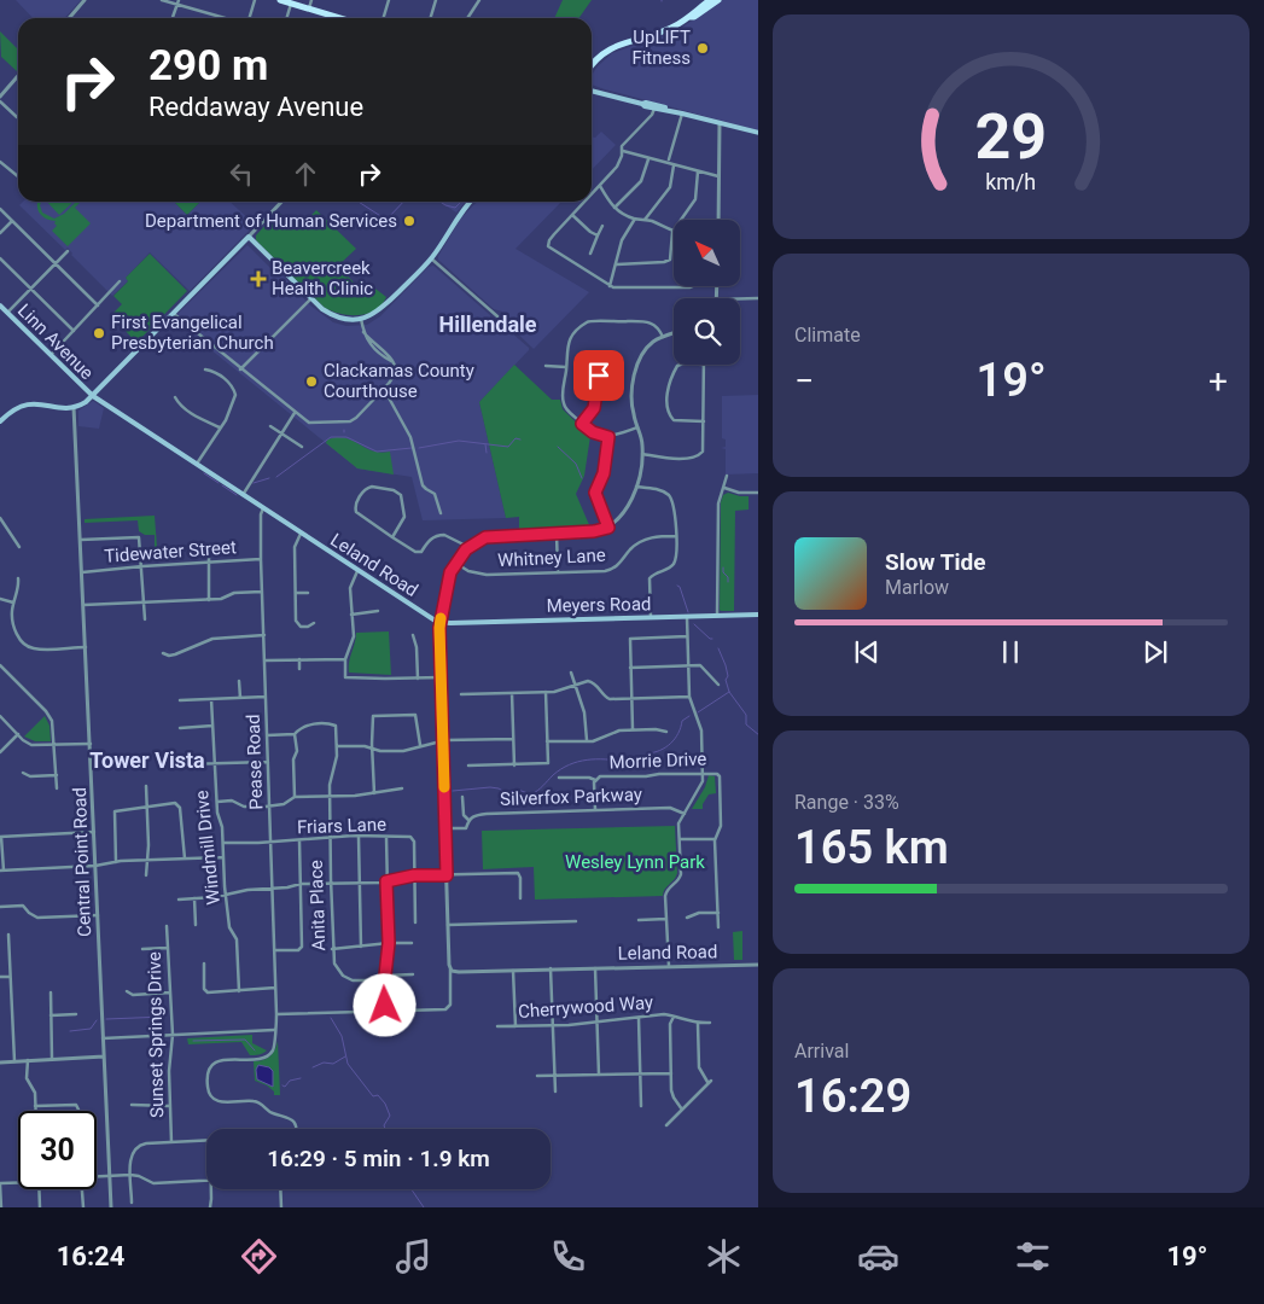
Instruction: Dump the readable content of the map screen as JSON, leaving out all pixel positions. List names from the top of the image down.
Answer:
{
  "streets": {
    "main road": ["Linn Avenue", "Leland Road", "Meyers Road"],
    "street": [
      "Tidewater Street",
      "Whitney Lane",
      "Morrie Drive",
      "Pease Road",
      "Silverfox Parkway",
      "Friars Lane",
      "Windmill Drive",
      "Central Point Road",
      "Anita Place",
      "Cherrywood Way",
      "Sunset Springs Drive"
    ]
  },
  "crossings": [
    ["Linn Avenue", "Leland Road"],
    ["Tidewater Street", "Pease Road"],
    ["Tidewater Street", "Central Point Road"],
    ["Leland Road", "Meyers Road"],
    ["Leland Road", "Pease Road"],
    ["Morrie Drive", "Silverfox Parkway"],
    ["Pease Road", "Friars Lane"],
    ["Friars Lane", "Windmill Drive"],
    ["Friars Lane", "Anita Place"]
  ],
  "districts": ["Hillendale", "Tower Vista"],
  "parks": ["Wesley Lynn Park"],
  "places": {
    "other": [
      "UpLIFT Fitness",
      "Department of Human Services",
      "First Evangelical Presbyterian Church",
      "Clackamas County Courthouse"
    ],
    "health": ["Beavercreek Health Clinic"]
  },
  "north": "top left",
  "page": {
    "turn": ["290 m", "Reddaway Avenue"],
    "tile": [
      "Climate",
      ["Range · 33%", "165 km"],
      ["Arrival", "16:29"]
    ],
    "heat": ["−", "19°", "+"],
    "song": ["Slow Tide", "Marlow"],
    "limit": "30",
    "trip": "16:29 · 5 min · 1.9 km",
    "tabs": ["16:24", "19°"],
    "gauge": ["29", "km/h"]
  }
}
